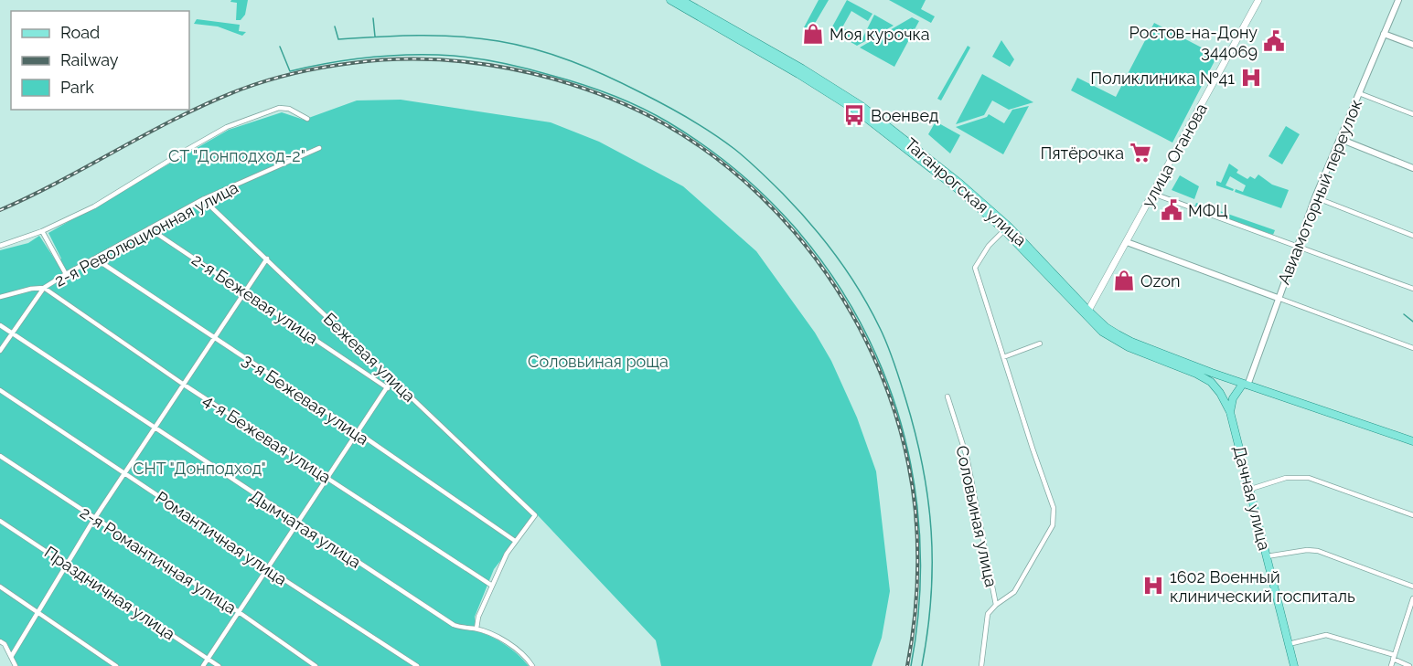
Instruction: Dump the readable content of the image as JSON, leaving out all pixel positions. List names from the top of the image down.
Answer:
{
  "streets": {
    "main road": ["улица Оганова", "Таганрогская улица", "Дачная улица"],
    "street": [
      "Авиамоторный переулок",
      "2-я Революционная улица",
      "2-я Бежевая улица",
      "Бежевая улица",
      "3-я Бежевая улица",
      "4-я Бежевая улица",
      "Соловьиная улица",
      "Дымчатая улица",
      "Романтичная улица",
      "2-я Романтичная улица",
      "Праздничная улица"
    ]
  },
  "crossings": [
    ["улица Оганова", "Таганрогская улица"],
    ["Таганрогская улица", "Авиамоторный переулок"],
    ["Таганрогская улица", "Дачная улица"],
    ["2-я Революционная улица", "2-я Бежевая улица"],
    ["2-я Революционная улица", "Бежевая улица"],
    ["2-я Революционная улица", "3-я Бежевая улица"],
    ["2-я Революционная улица", "4-я Бежевая улица"],
    ["Бежевая улица", "3-я Бежевая улица"]
  ],
  "parks": ["СТ \"Донподход-2\"", "Соловьиная роща", "СНТ \"Донподход\""],
  "places": {
    "shop": ["Моя курочка", "Ozon"],
    "public building": ["Ростов-на-Дону 344069", "МФЦ"],
    "hospital": ["Поликлиника №41", "1602 Военный клинический госпиталь"],
    "bus stop": ["Военвед"],
    "supermarket": ["Пятёрочка"]
  },
  "legend": ["Road", "Railway", "Park"]
}
